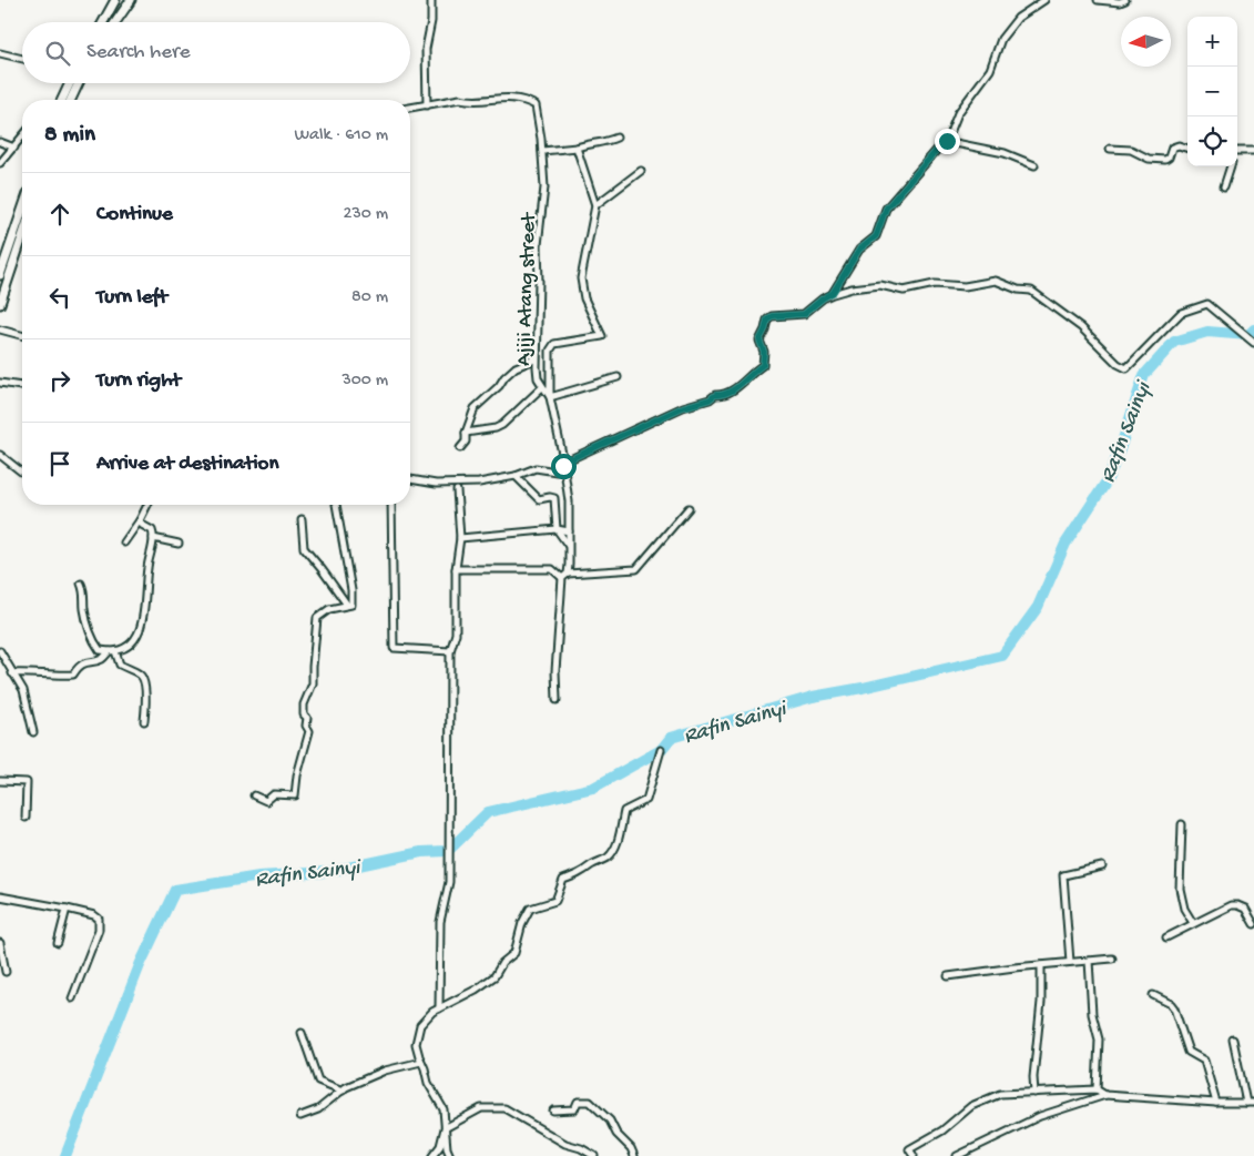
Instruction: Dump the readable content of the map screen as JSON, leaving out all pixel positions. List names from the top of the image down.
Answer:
{
  "streets": {
    "street": ["Ajiji Atang street"]
  },
  "water": ["Rafin Sainyi"],
  "north": "left",
  "page": {
    "map_buttons": ["+", "−"],
    "search": "Search here",
    "heading": ["8 min", "Walk · 610 m"],
    "list": [
      ["Continue", "230 m"],
      ["Turn left", "80 m"],
      ["Turn right", "300 m"],
      "Arrive at destination"
    ]
  }
}
